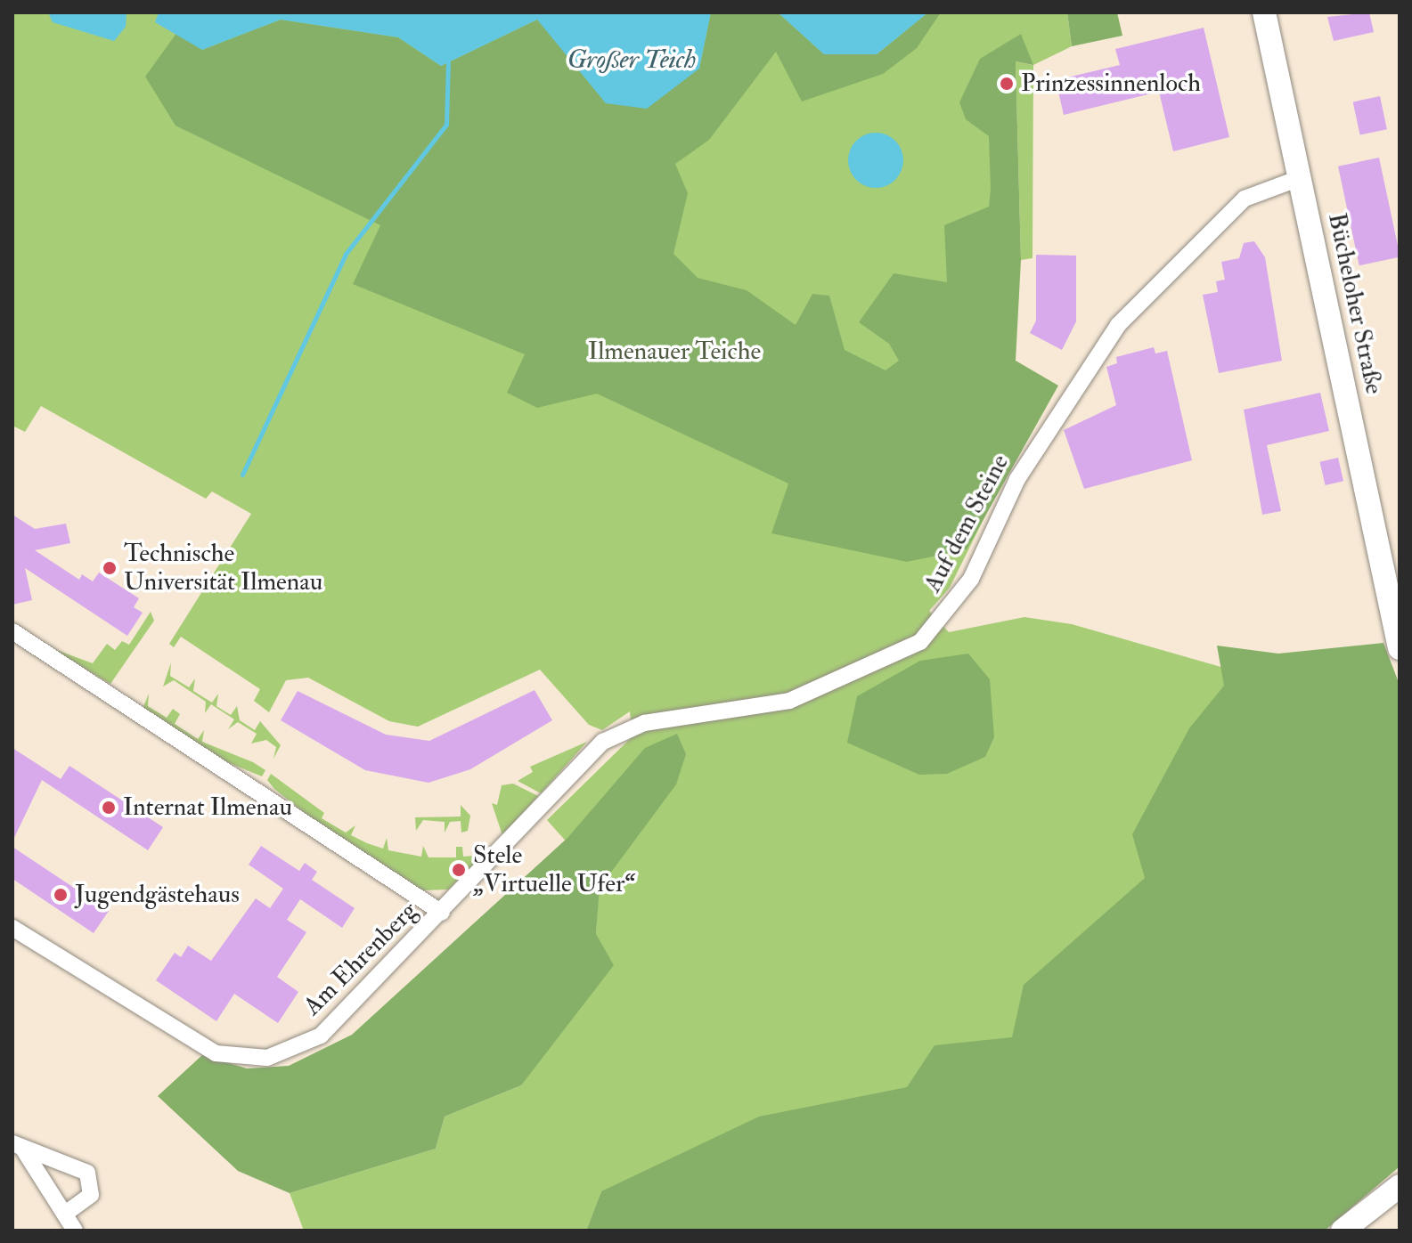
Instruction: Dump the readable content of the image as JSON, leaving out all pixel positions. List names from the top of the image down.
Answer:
{
  "streets": {
    "main road": ["Bücheloher Straße"],
    "street": ["Auf dem Steine", "Am Ehrenberg"]
  },
  "crossings": [
    ["Bücheloher Straße", "Auf dem Steine"],
    ["Auf dem Steine", "Am Ehrenberg"]
  ],
  "water": ["Großer Teich"],
  "parks": ["Ilmenauer Teiche"],
  "places": [
    "Prinzessinnenloch",
    "Technische Universität Ilmenau",
    "Internat Ilmenau",
    "Stele „Virtuelle Ufer“",
    "Jugendgästehaus"
  ]
}
